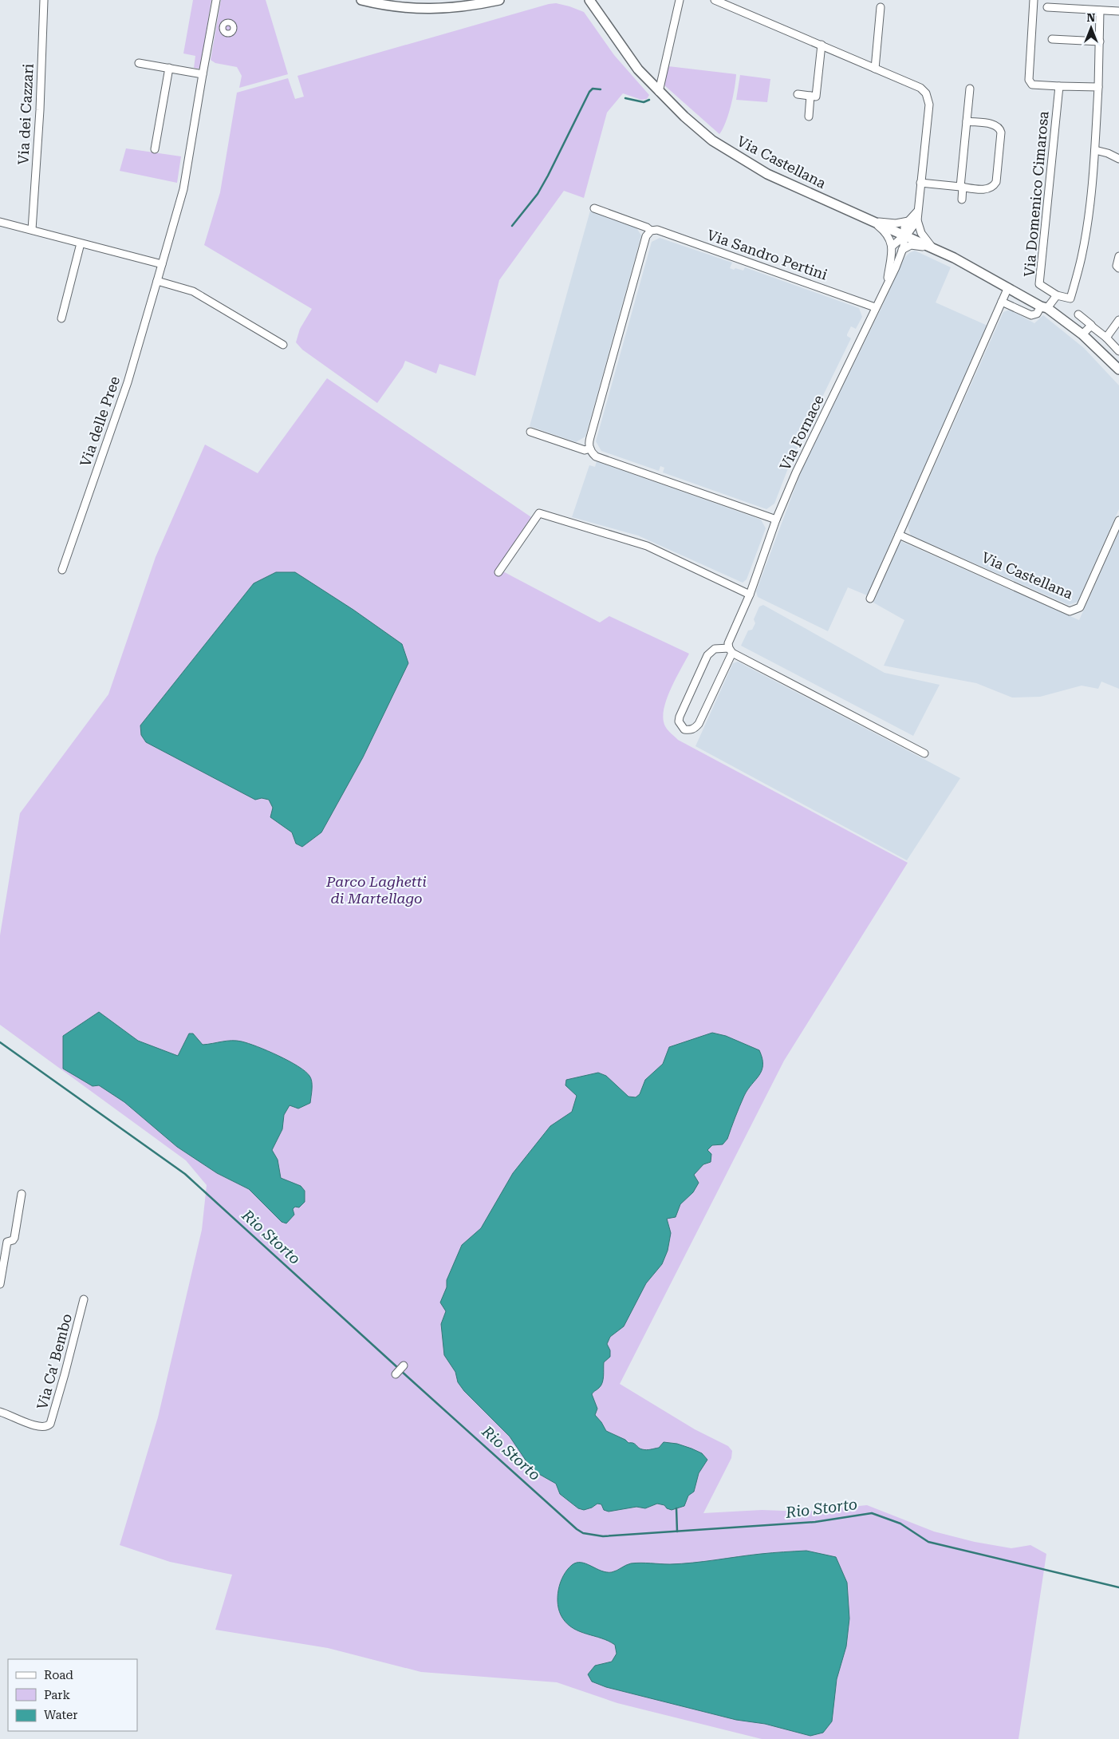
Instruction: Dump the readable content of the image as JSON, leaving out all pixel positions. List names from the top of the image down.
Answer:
{
  "streets": {
    "street": [
      "Via dei Cazzari",
      "Via Castellana",
      "Via Domenico Cimarosa",
      "Via Sandro Pertini",
      "Via delle Pree",
      "Via Fornace",
      "Via Ca' Bembo"
    ]
  },
  "crossings": [
    ["Via Castellana", "Via Fornace"],
    ["Via Sandro Pertini", "Via Fornace"]
  ],
  "water": ["Rio Storto"],
  "parks": ["Parco Laghetti di Martellago"],
  "legend": ["Road", "Park", "Water"],
  "north": "top"
}
